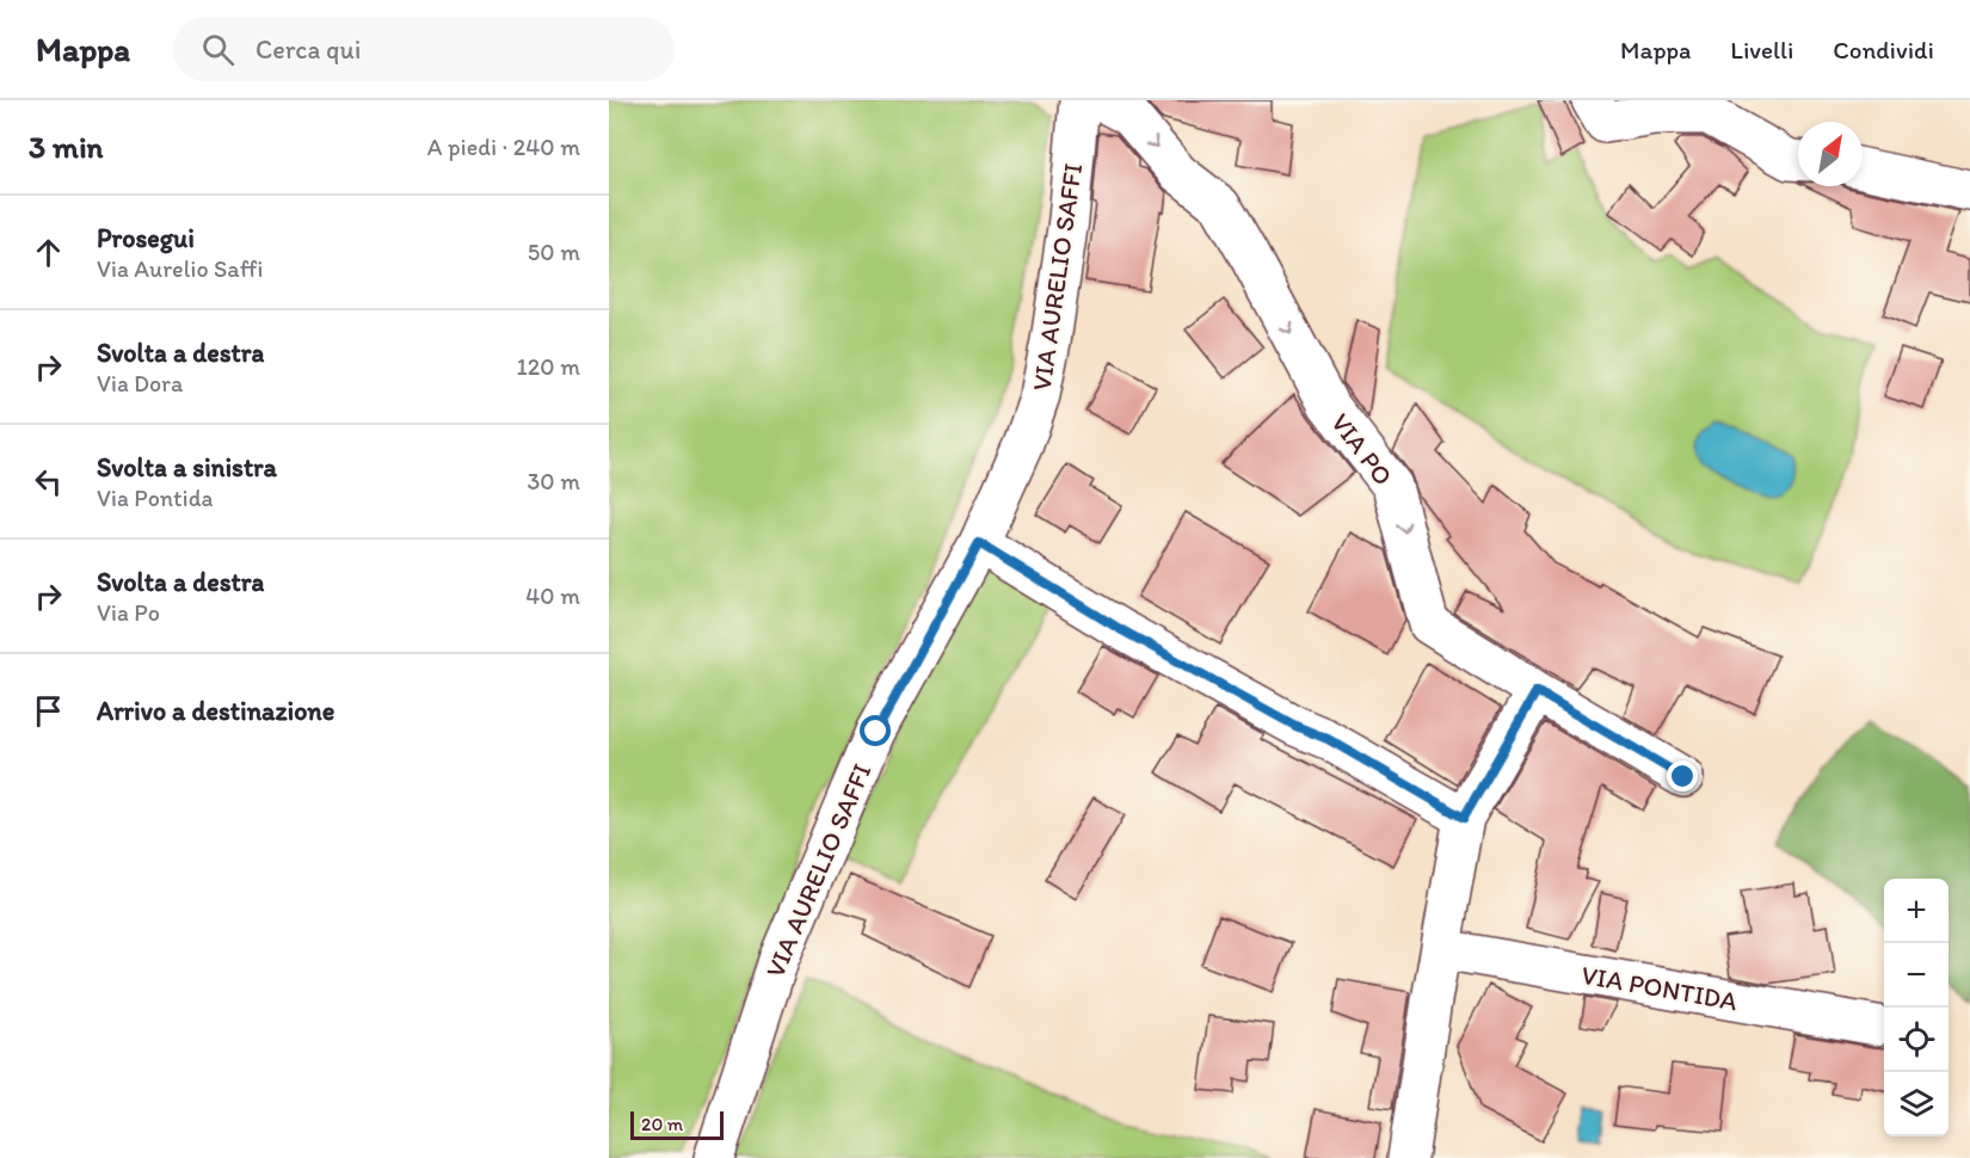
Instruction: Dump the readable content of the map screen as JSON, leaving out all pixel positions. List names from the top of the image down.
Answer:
{
  "streets": {
    "street": ["VIA AURELIO SAFFI", "VIA PO", "VIA PONTIDA"]
  },
  "scale_bar": "20 m",
  "north": "top right",
  "page": {
    "header": "Mappa",
    "search": "Cerca qui",
    "nav": ["Mappa", "Livelli", "Condividi"],
    "heading": ["3 min", "A piedi · 240 m"],
    "list": [
      ["Prosegui", "Via Aurelio Saffi", "50 m"],
      ["Svolta a destra", "Via Dora", "120 m"],
      ["Svolta a sinistra", "Via Pontida", "30 m"],
      ["Svolta a destra", "Via Po", "40 m"],
      "Arrivo a destinazione"
    ],
    "map_buttons": ["+", "−"],
    "scale": "20 m"
  }
}
